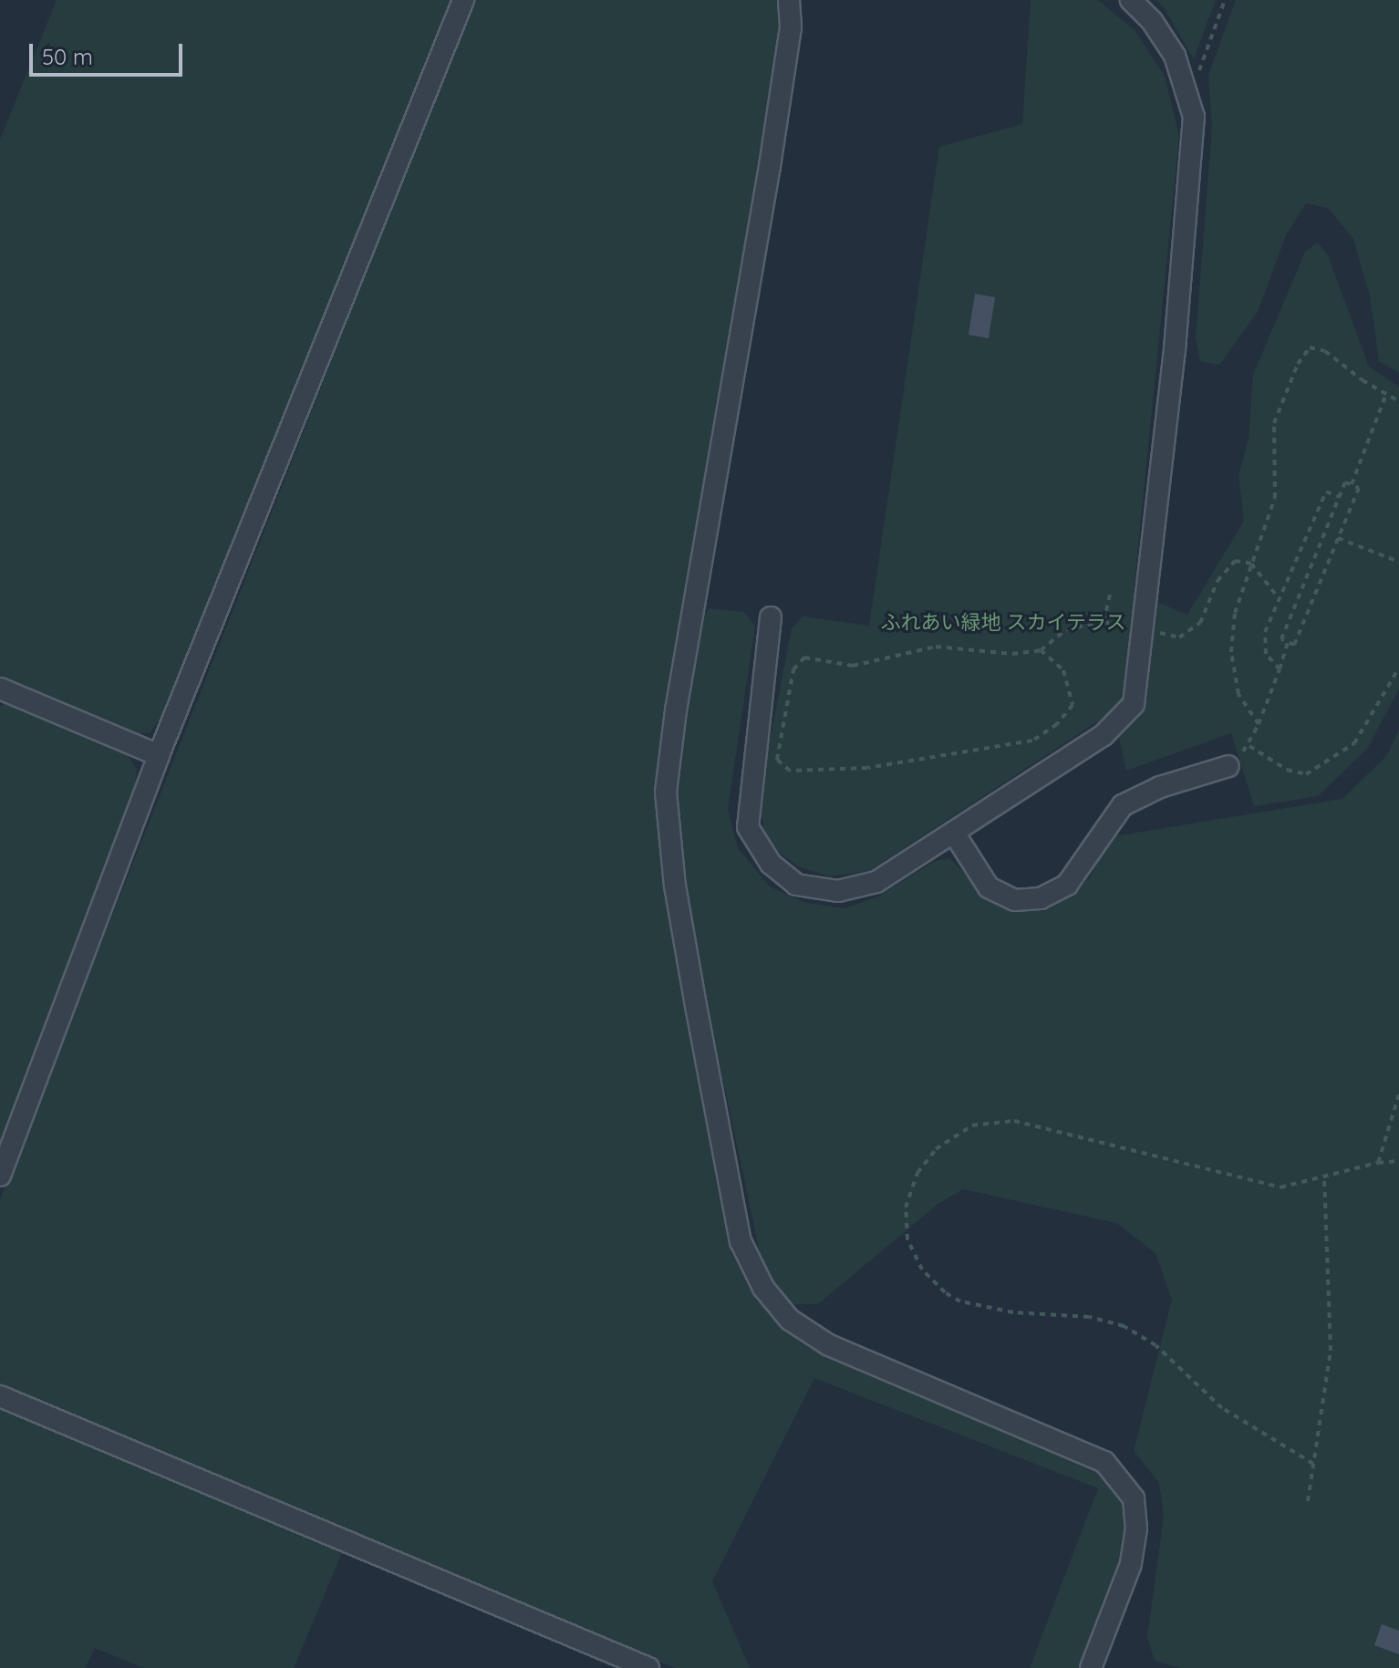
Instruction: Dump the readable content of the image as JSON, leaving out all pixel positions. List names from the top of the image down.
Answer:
{
  "parks": ["ふれあい緑地 スカイテラス"],
  "scale_bar": "50 m"
}
